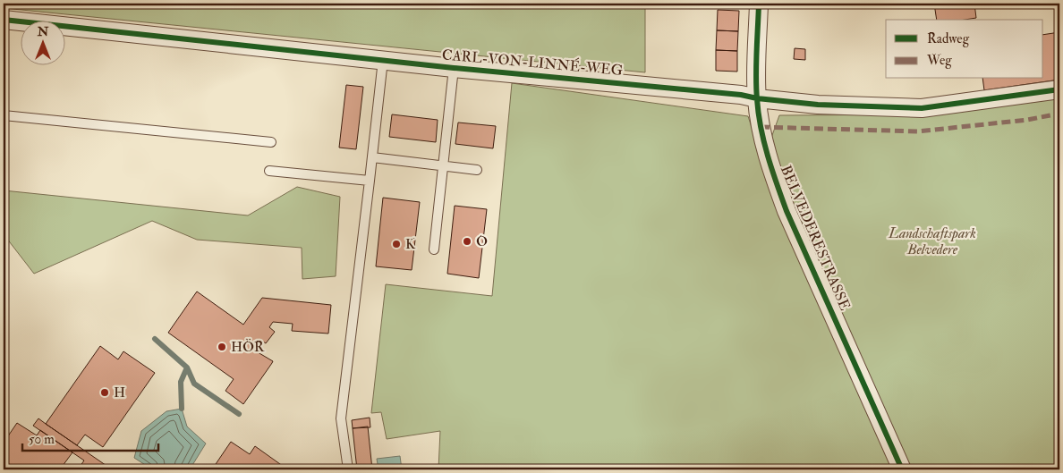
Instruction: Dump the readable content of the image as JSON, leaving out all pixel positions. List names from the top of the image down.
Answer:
{
  "streets": {
    "street": ["CARL-VON-LINNÉ-WEG", "BELVEDERESTRASSE"]
  },
  "crossings": [
    ["CARL-VON-LINNÉ-WEG", "BELVEDERESTRASSE"]
  ],
  "parks": ["Landschaftspark Belvedere"],
  "places": [
    "O",
    "K",
    "HÖR",
    "H"
  ],
  "legend": ["Radweg", "Weg"],
  "scale_bar": "50 m",
  "north": "top"
}
